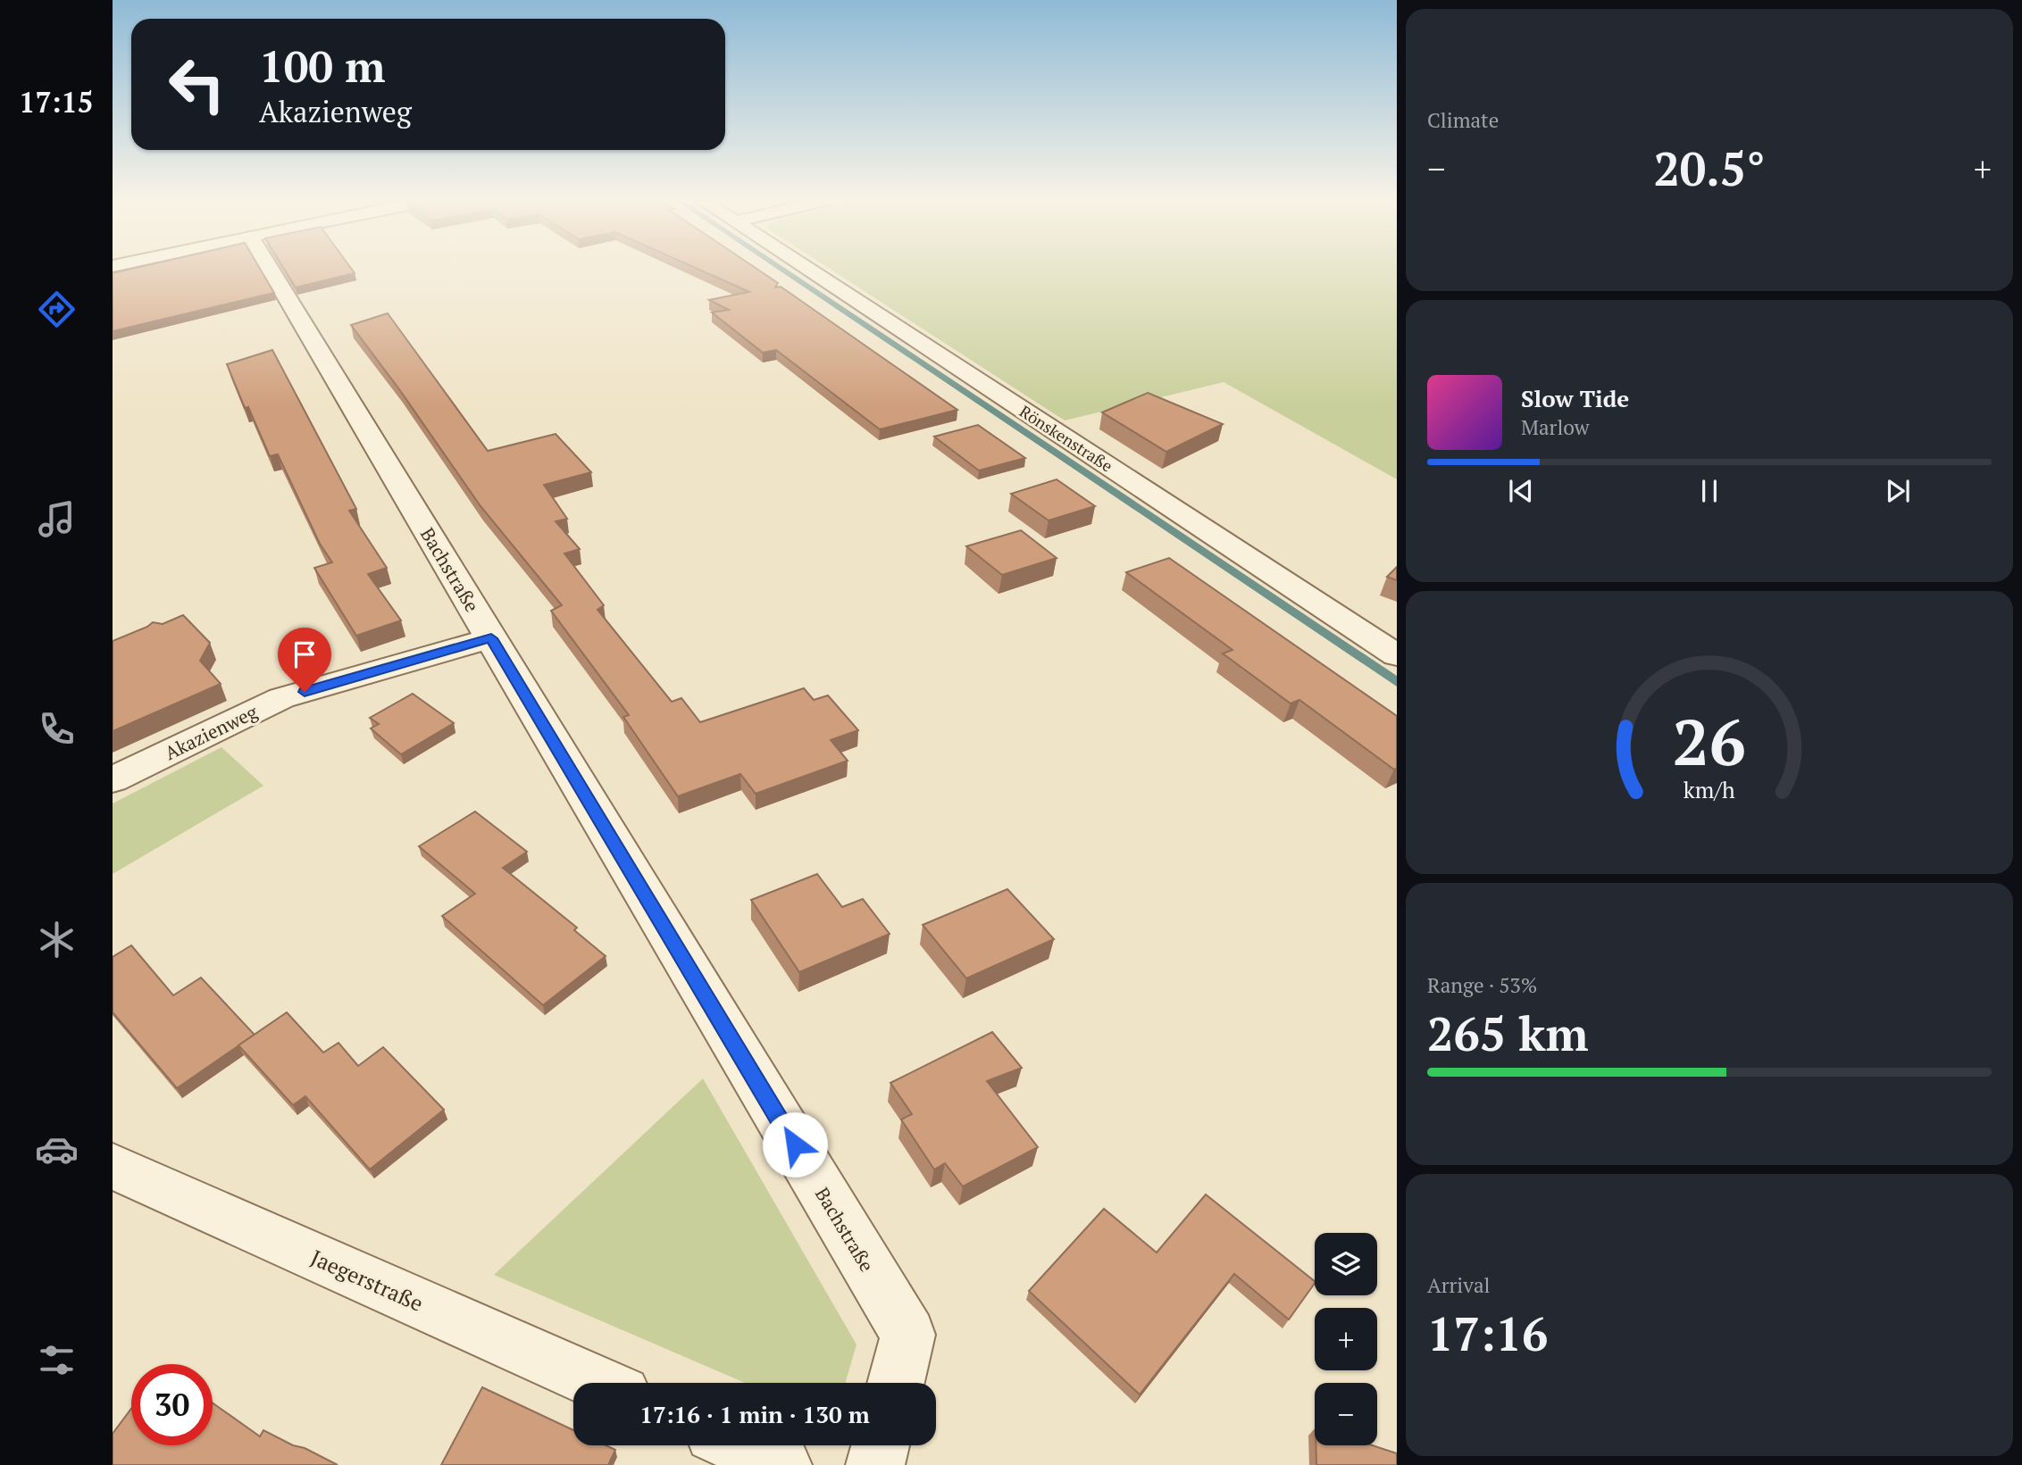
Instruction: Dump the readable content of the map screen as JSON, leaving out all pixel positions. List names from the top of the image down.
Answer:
{
  "streets": {
    "street": [
      "Rönskenstraße",
      "Bachstraße",
      "Akazienweg",
      "Jaegerstraße"
    ]
  },
  "crossings": [
    ["Bachstraße", "Akazienweg"]
  ],
  "page": {
    "tabs": "17:15",
    "tile": [
      "Climate",
      ["Range · 53%", "265 km"],
      ["Arrival", "17:16"]
    ],
    "turn": ["100 m", "Akazienweg"],
    "heat": ["−", "20.5°", "+"],
    "song": ["Slow Tide", "Marlow"],
    "map_buttons": ["+", "−"],
    "limit": "30",
    "trip": "17:16 · 1 min · 130 m",
    "gauge": ["26", "km/h"]
  }
}
